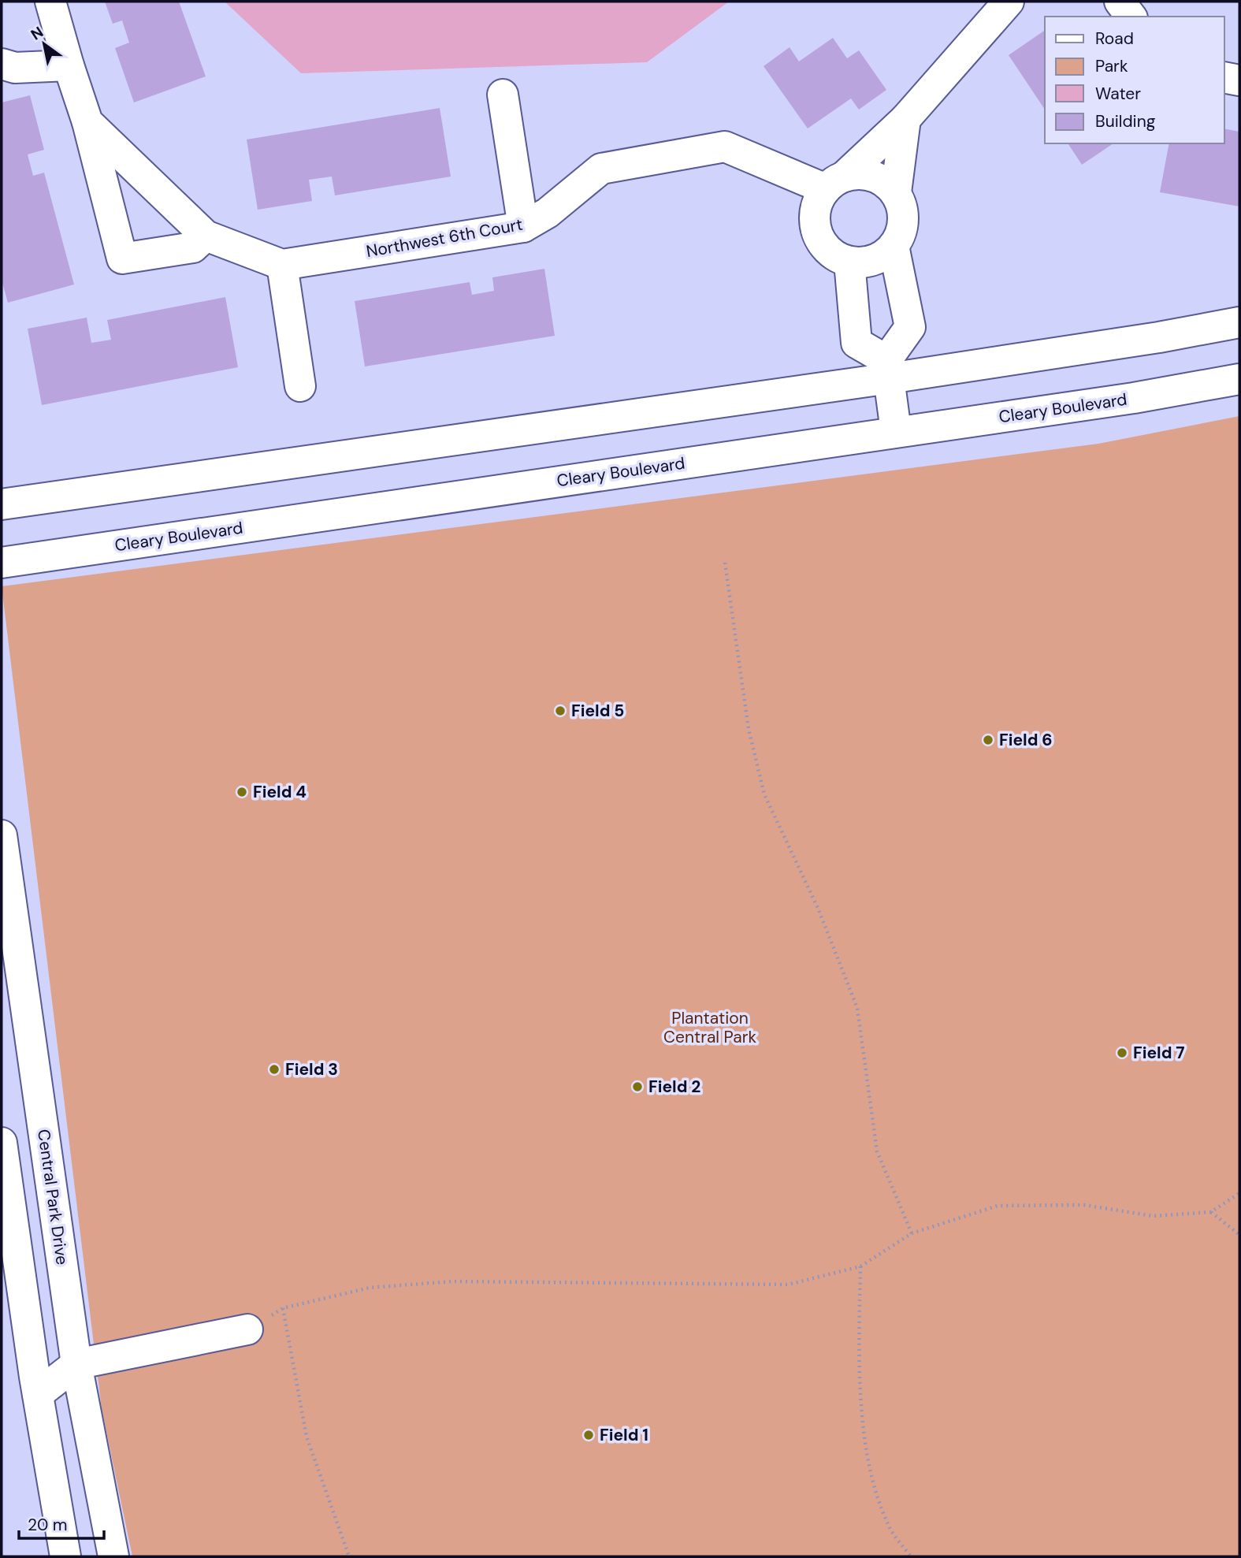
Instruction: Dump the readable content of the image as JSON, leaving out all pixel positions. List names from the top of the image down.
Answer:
{
  "streets": {
    "street": ["Northwest 6th Court", "Cleary Boulevard", "Central Park Drive"]
  },
  "parks": ["Plantation Central Park"],
  "places": [
    "Field 5",
    "Field 6",
    "Field 4",
    "Field 7",
    "Field 3",
    "Field 2",
    "Field 1"
  ],
  "legend": [
    "Road",
    "Park",
    "Water",
    "Building"
  ],
  "scale_bar": "20 m",
  "north": "top left"
}
